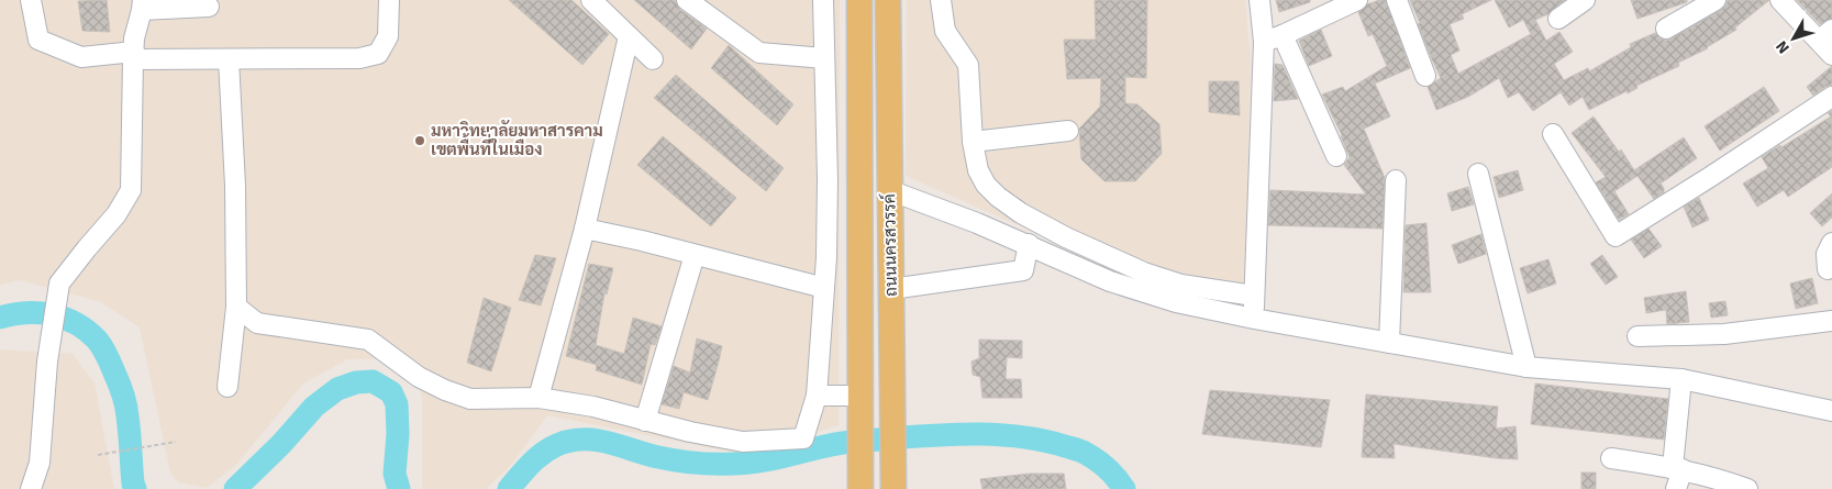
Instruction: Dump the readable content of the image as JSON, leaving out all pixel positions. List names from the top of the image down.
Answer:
{
  "streets": {
    "main road": ["ถนนนครสวรรค์"]
  },
  "places": ["มหาวิทยาลัยมหาสารคาม เขตพื้นที่ในเมือง"],
  "north": "bottom left"
}
